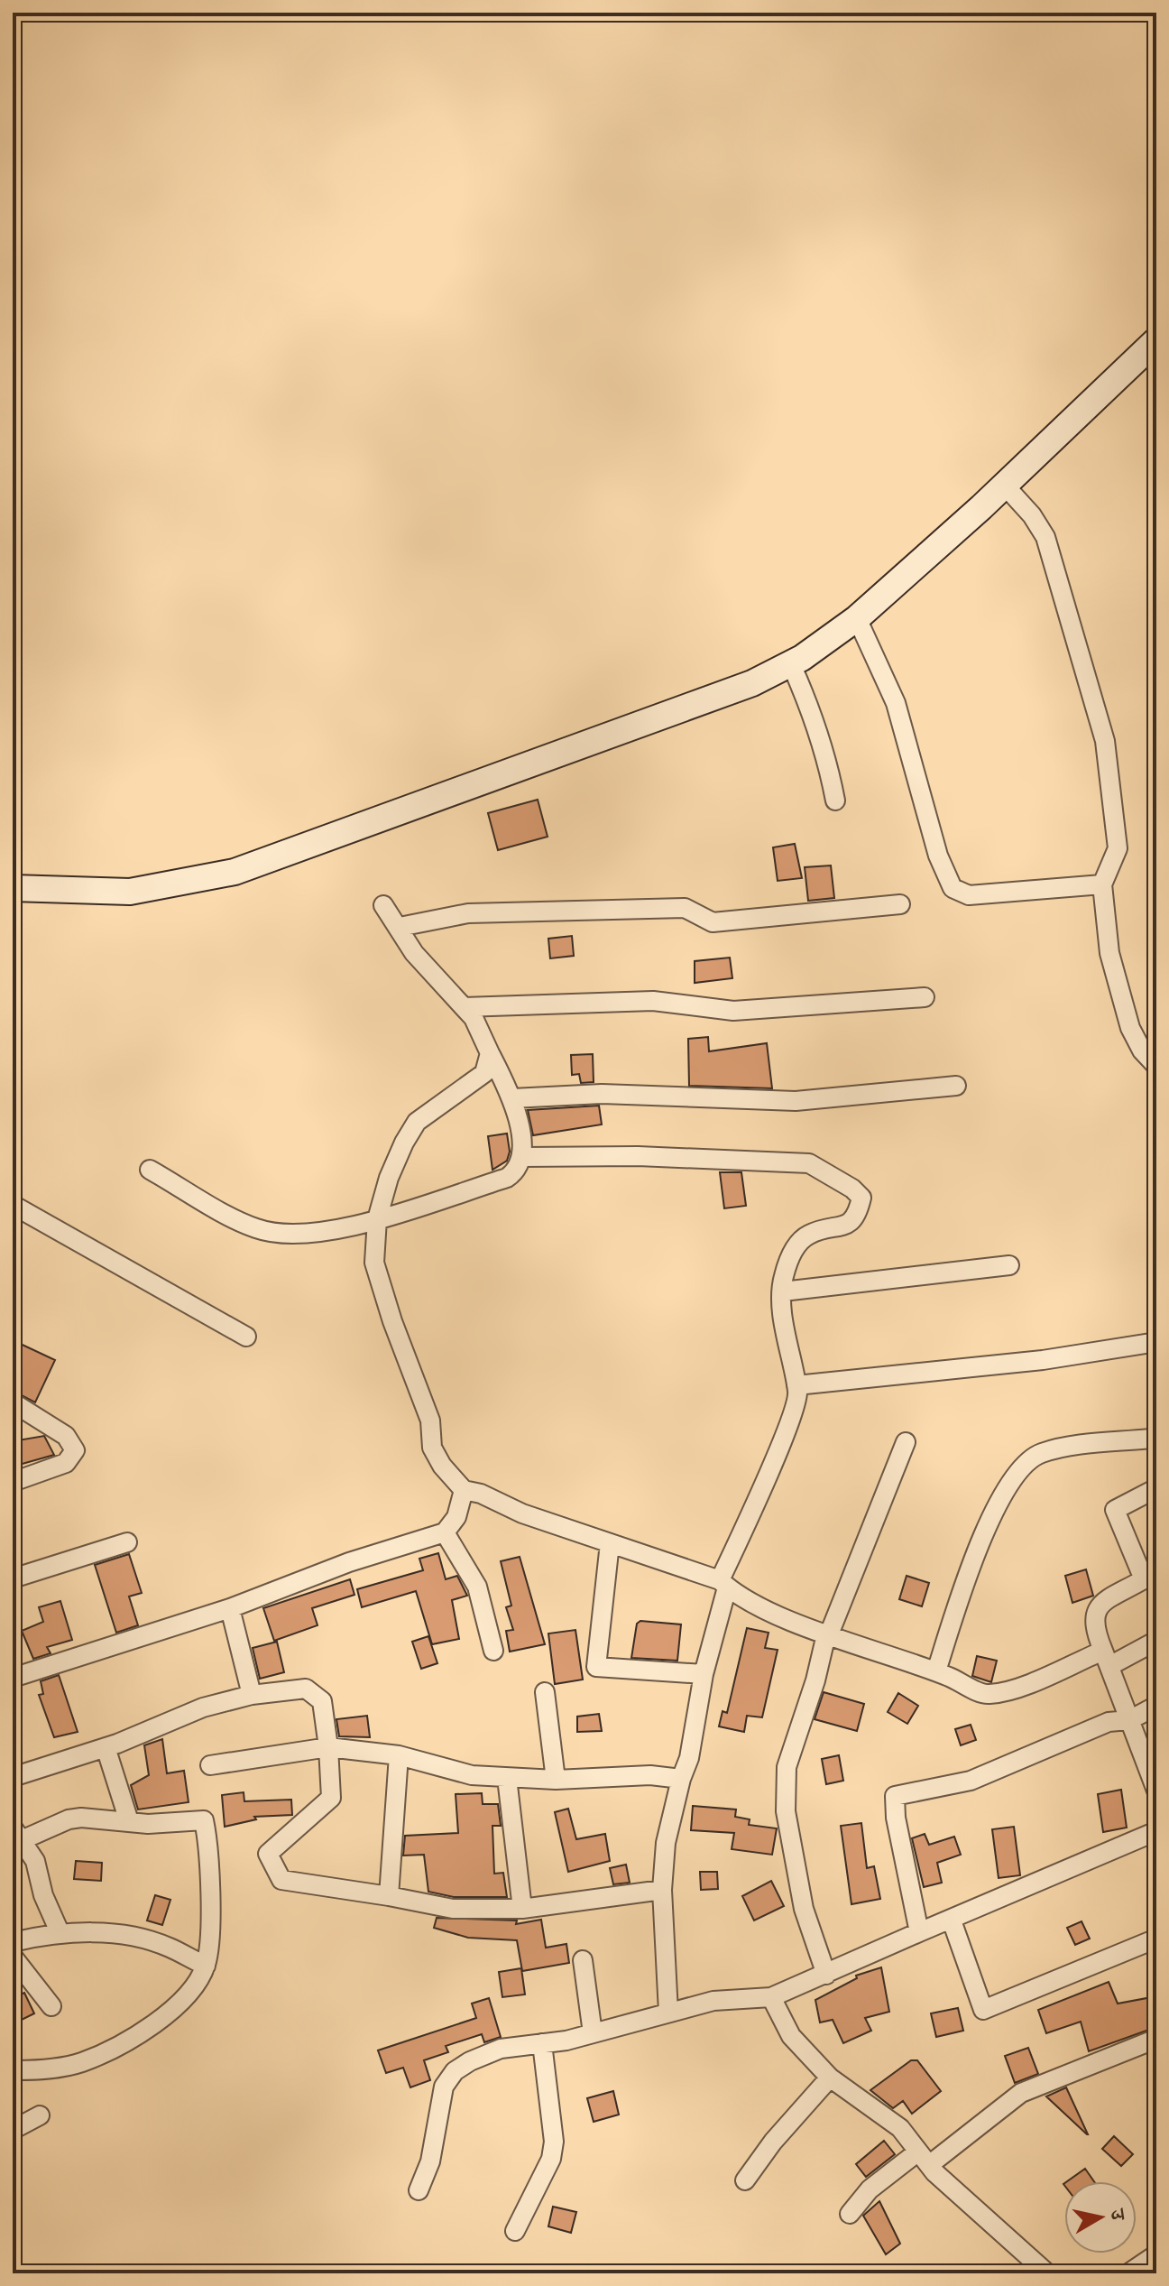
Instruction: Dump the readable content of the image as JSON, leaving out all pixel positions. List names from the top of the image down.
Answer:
{
  "north": "right"
}
